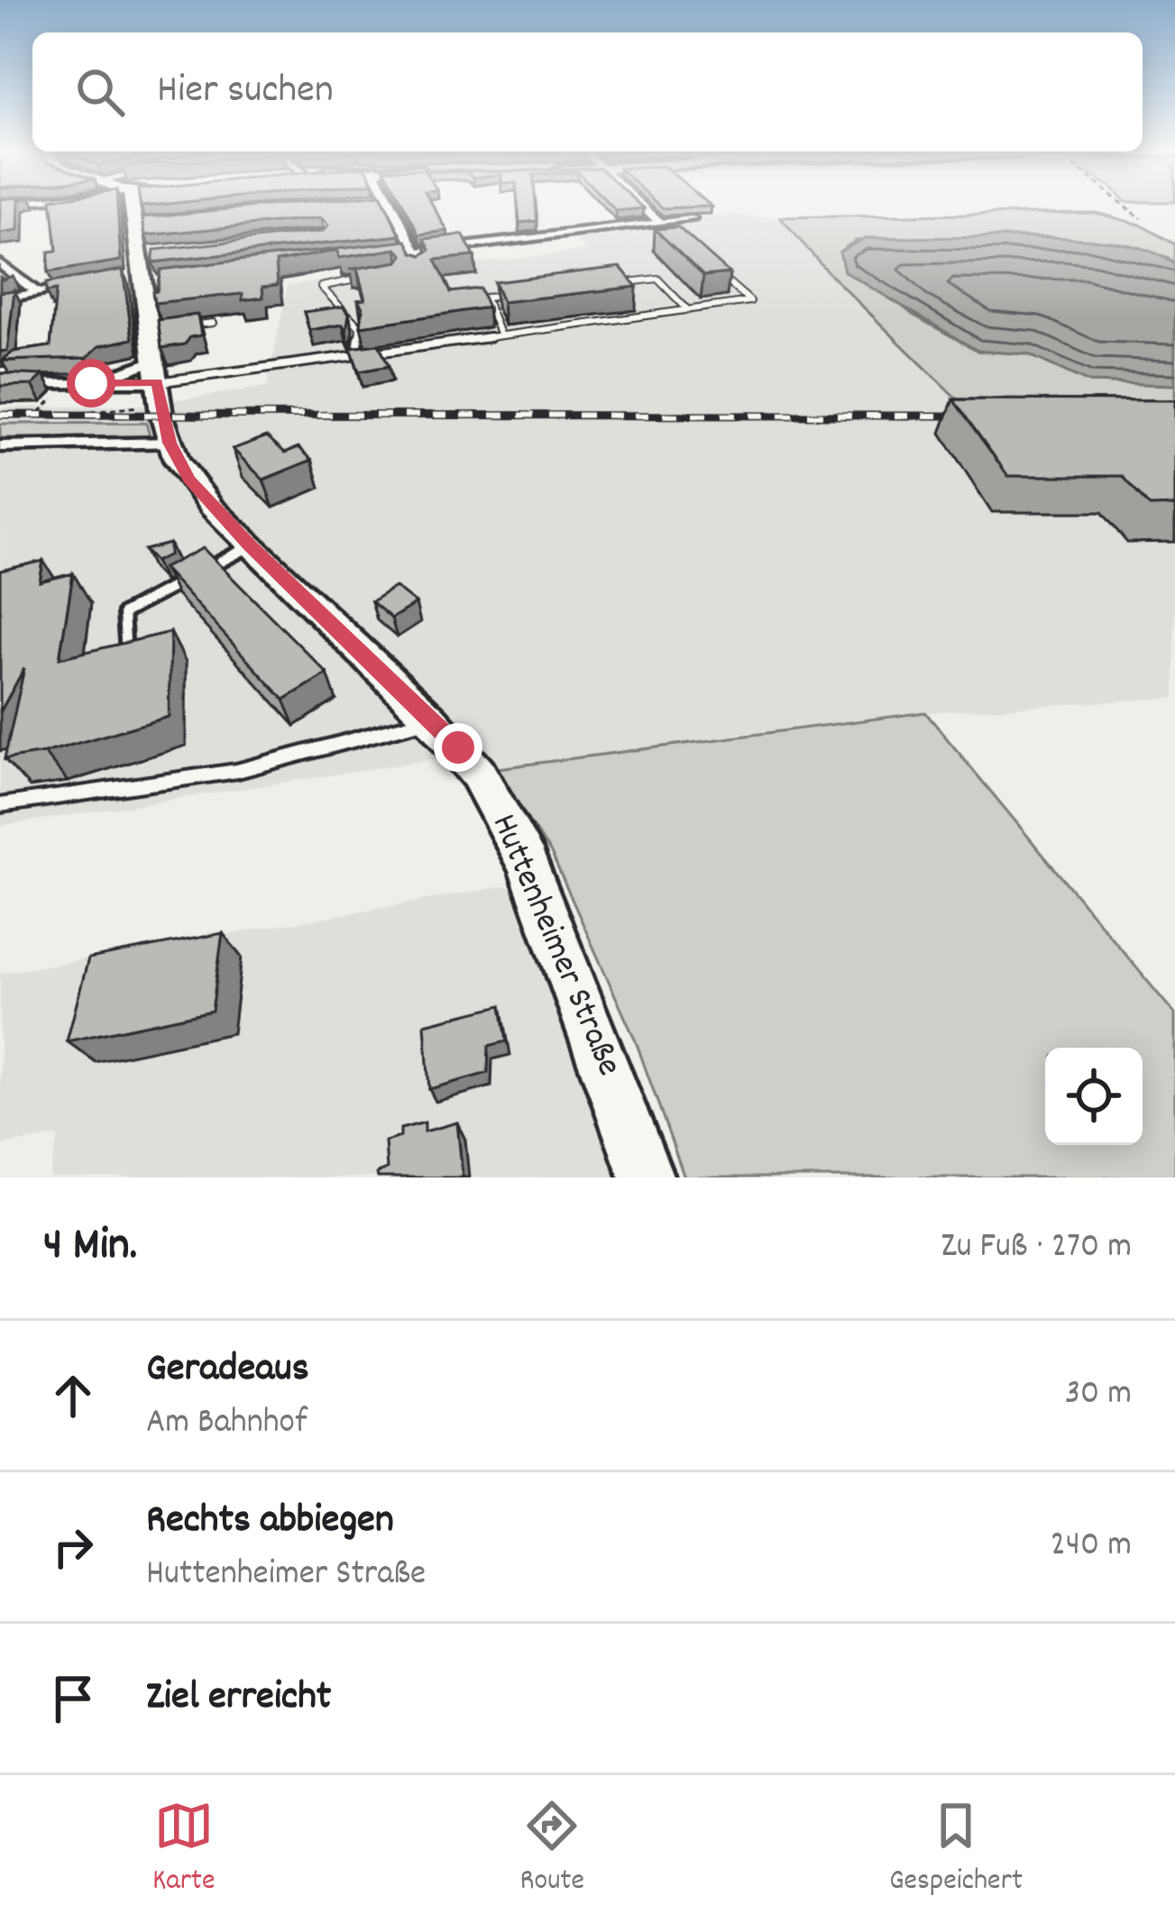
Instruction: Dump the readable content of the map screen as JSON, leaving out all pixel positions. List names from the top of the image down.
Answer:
{
  "streets": {
    "street": ["Huttenheimer Straße"]
  },
  "page": {
    "search": "Hier suchen",
    "heading": ["4 Min.", "Zu Fuß · 270 m"],
    "list": [
      ["Geradeaus", "Am Bahnhof", "30 m"],
      ["Rechts abbiegen", "Huttenheimer Straße", "240 m"],
      "Ziel erreicht"
    ],
    "nav": ["Karte", "Route", "Gespeichert"]
  }
}
